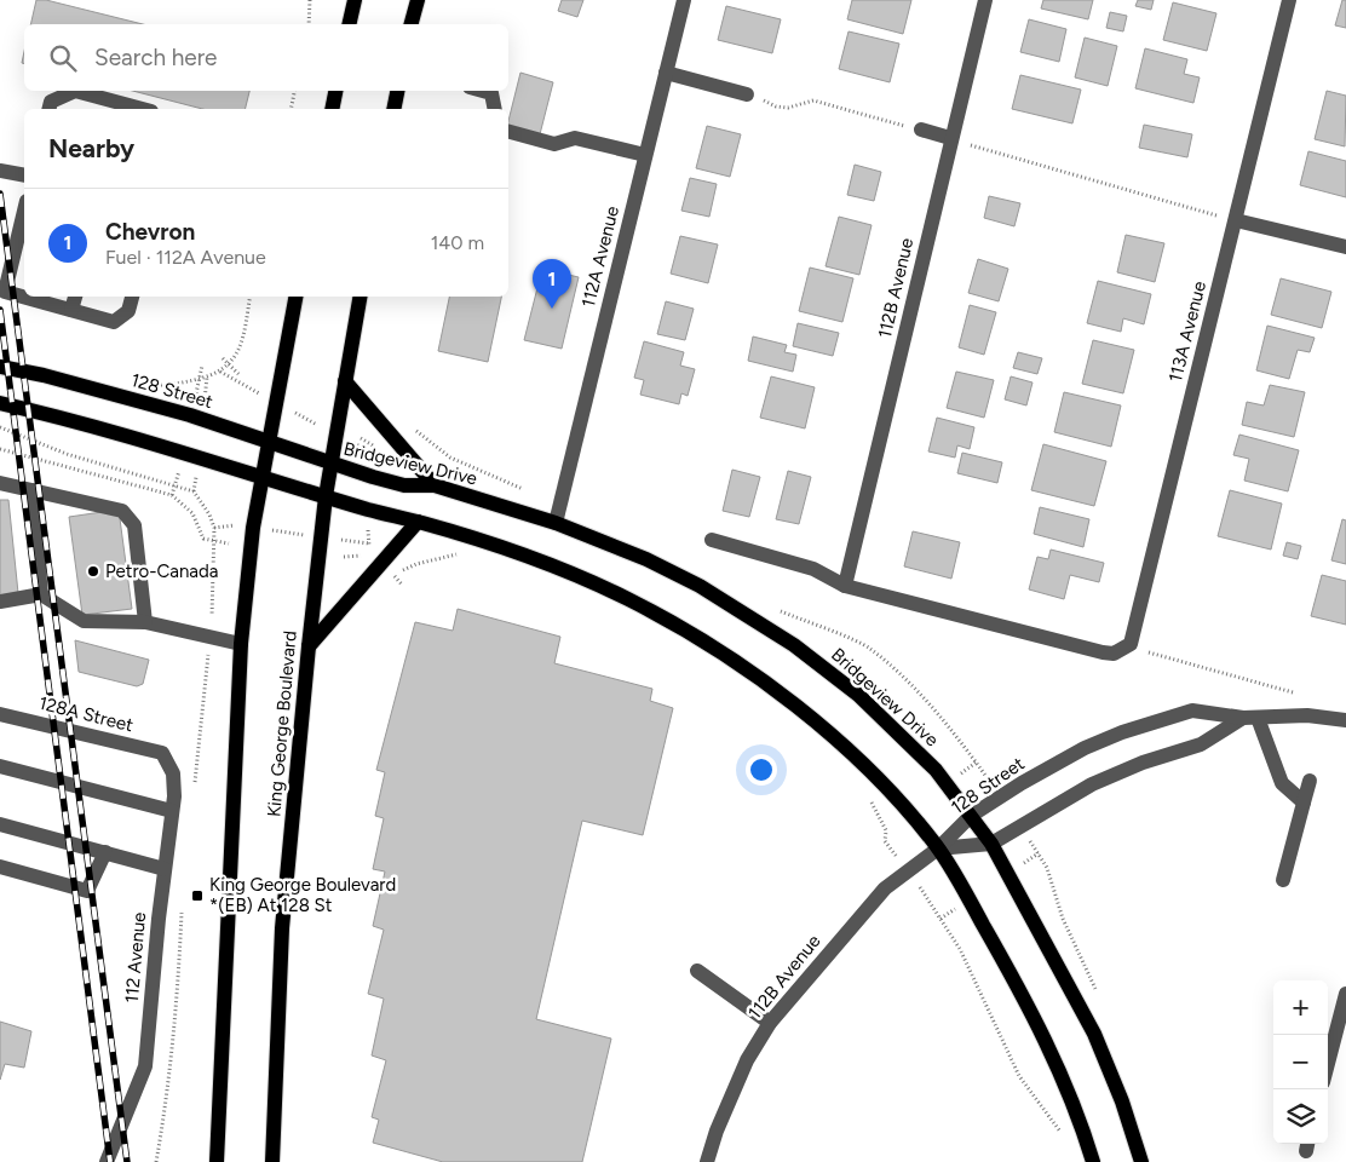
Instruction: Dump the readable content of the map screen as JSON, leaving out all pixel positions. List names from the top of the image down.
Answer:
{
  "streets": {
    "main road": ["128 Street", "Bridgeview Drive", "King George Boulevard"],
    "street": [
      "112A Avenue",
      "112B Avenue",
      "113A Avenue",
      "128A Street",
      "112 Avenue"
    ]
  },
  "crossings": [
    ["112A Avenue", "Bridgeview Drive"],
    ["112B Avenue", "113A Avenue"],
    ["112B Avenue", "128 Street"],
    ["128 Street", "Bridgeview Drive"],
    ["128 Street", "King George Boulevard"],
    ["Bridgeview Drive", "King George Boulevard"],
    ["128A Street", "112 Avenue"]
  ],
  "places": {
    "other": ["Petro-Canada"],
    "transit": ["King George Boulevard *(EB) At 128 St"]
  },
  "page": {
    "search": "Search here",
    "heading": "Nearby",
    "list": [
      {
        "mark": "1",
        "name": "Chevron",
        "note": "Fuel · 112A Avenue",
        "value": "140 m"
      }
    ],
    "pins": "1",
    "map_buttons": ["+", "−"]
  }
}
